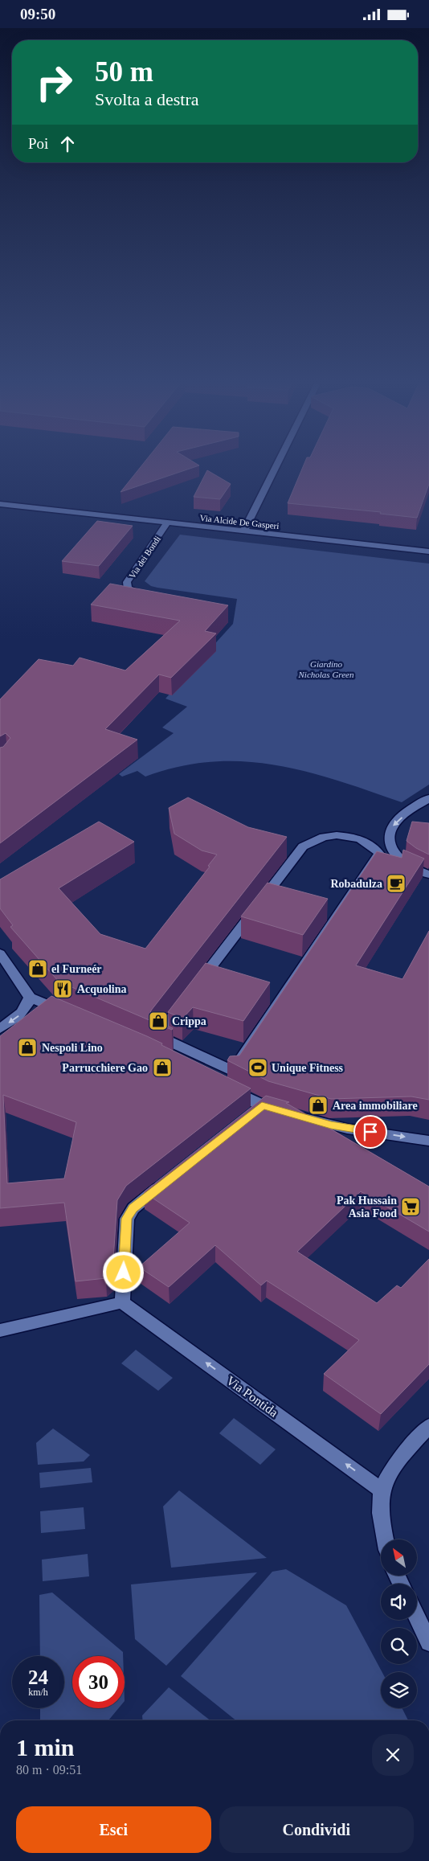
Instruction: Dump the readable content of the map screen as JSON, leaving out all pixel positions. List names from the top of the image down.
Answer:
{
  "streets": {
    "street": ["Via Alcide De Gasperi", "Via dei Bondi", "Via Pontida"]
  },
  "crossings": [
    ["Via Alcide De Gasperi", "Via dei Bondi"]
  ],
  "one_way": ["Via Pontida"],
  "parks": ["Giardino Nicholas Green"],
  "places": {
    "cafe": ["Robadulza"],
    "shop": [
      "el Furneér",
      "Crippa",
      "Nespoli Lino",
      "Parrucchiere Gao",
      "Area immobiliare"
    ],
    "restaurant": ["Acquolina"],
    "sports": ["Unique Fitness"],
    "supermarket": ["Pak Hussain Asia Food"]
  },
  "north": "top left",
  "page": {
    "status": "09:50",
    "turn": ["50 m", "Svolta a destra"],
    "then": "Poi",
    "speed": "24 km/h",
    "limit": "30",
    "heading": ["1 min", "80 m · 09:51"],
    "buttons": ["Esci", "Condividi"]
  }
}
